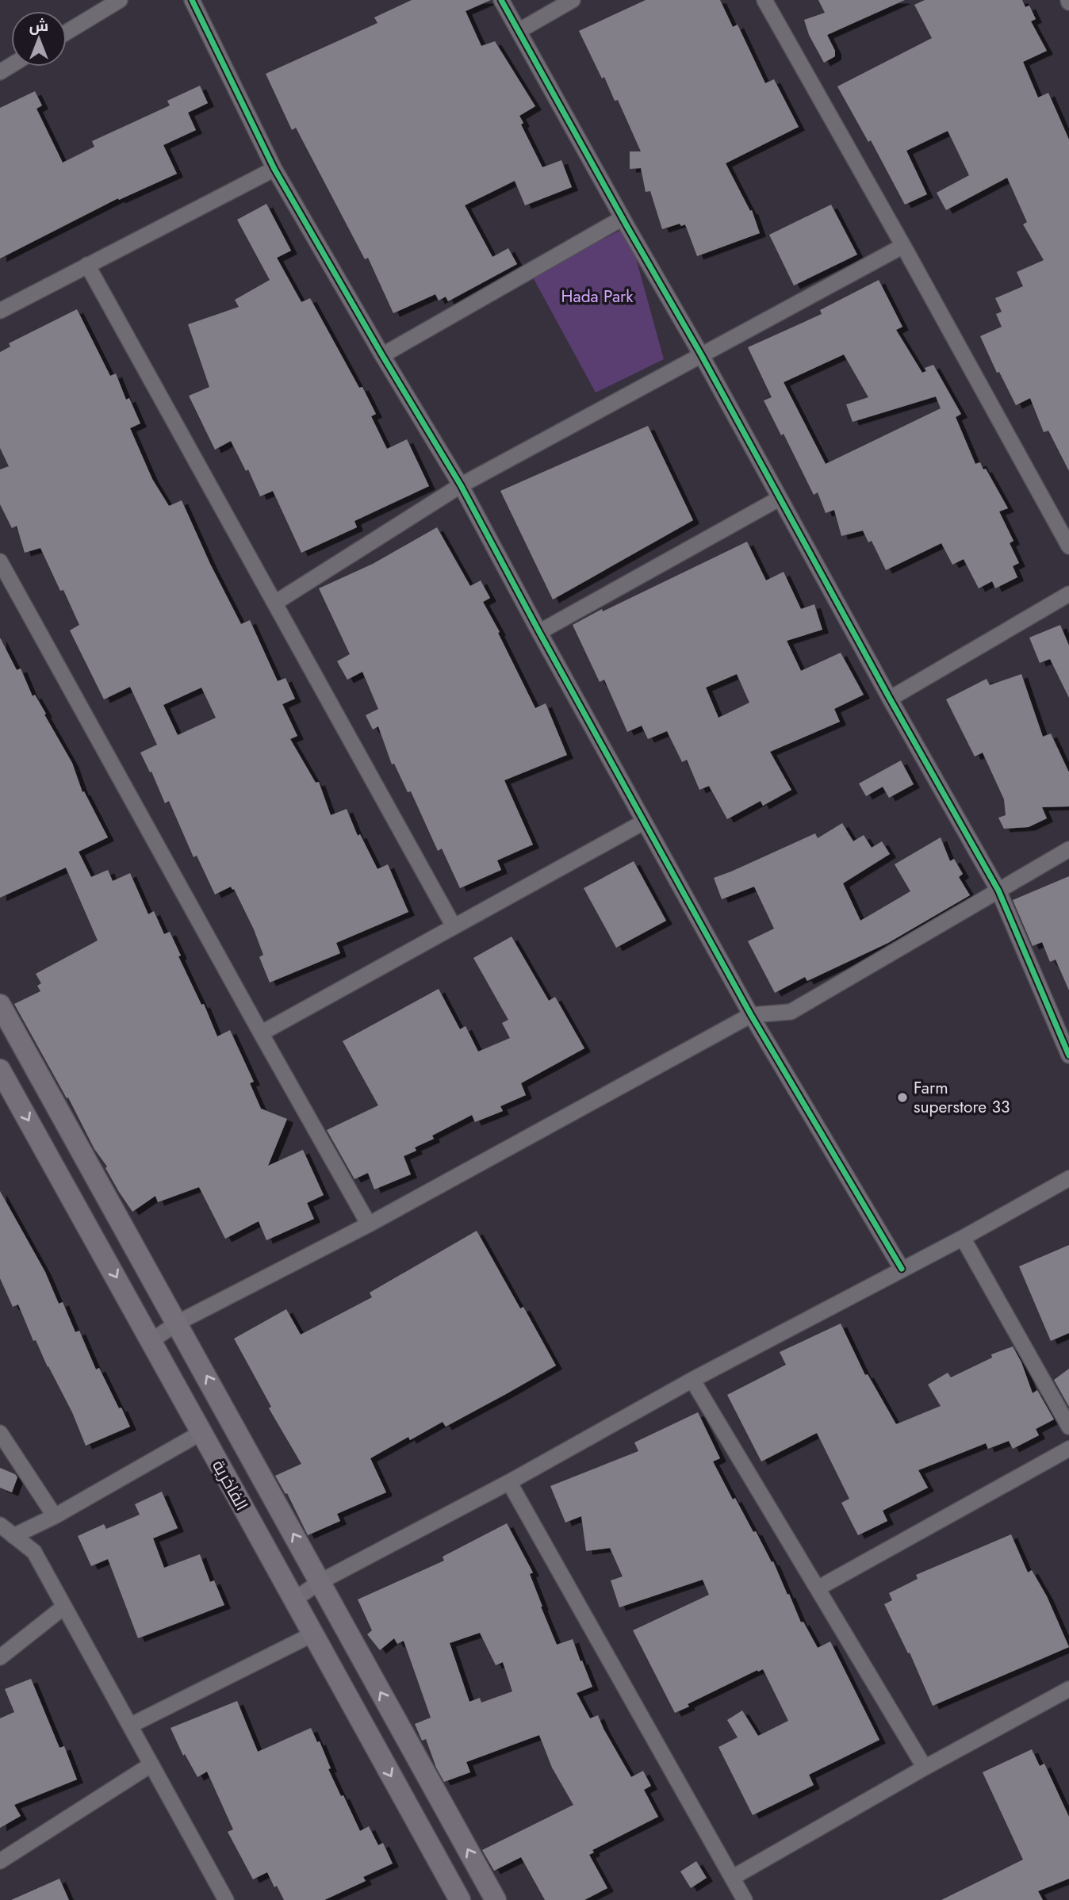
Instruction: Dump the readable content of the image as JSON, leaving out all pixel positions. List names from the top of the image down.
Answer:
{
  "streets": {
    "street": ["الفاخرية"]
  },
  "parks": ["Hada Park"],
  "places": ["Farm superstore 33"],
  "north": "top"
}
